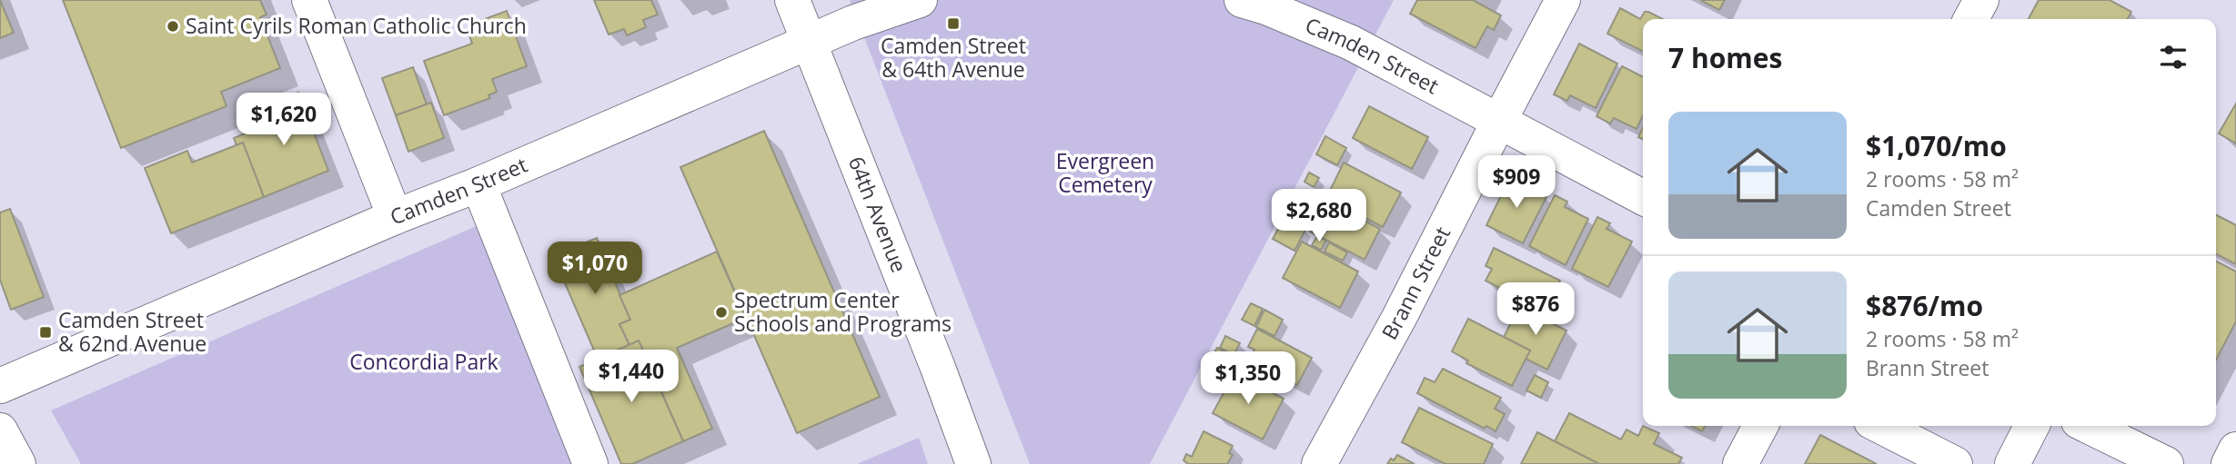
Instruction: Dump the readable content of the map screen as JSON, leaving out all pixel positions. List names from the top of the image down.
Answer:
{
  "streets": {
    "street": ["Camden Street", "64th Avenue", "Brann Street"]
  },
  "crossings": [
    ["Camden Street", "64th Avenue"],
    ["Camden Street", "Brann Street"]
  ],
  "parks": ["Evergreen Cemetery", "Concordia Park"],
  "places": {
    "transit": ["Camden Street & 64th Avenue", "Camden Street & 62nd Avenue"],
    "other": ["Saint Cyrils Roman Catholic Church", "Spectrum Center Schools and Programs"]
  },
  "page": {
    "heading": "7 homes",
    "price": [
      "$1,620",
      "$909",
      "$2,680",
      "$1,070",
      "$876",
      "$1,440",
      "$1,350"
    ],
    "list": [
      {
        "name": "$1,070/mo",
        "note": "2 rooms · 58 m² · Camden Street"
      },
      {
        "name": "$876/mo",
        "note": "2 rooms · 58 m² · Brann Street"
      }
    ]
  }
}
